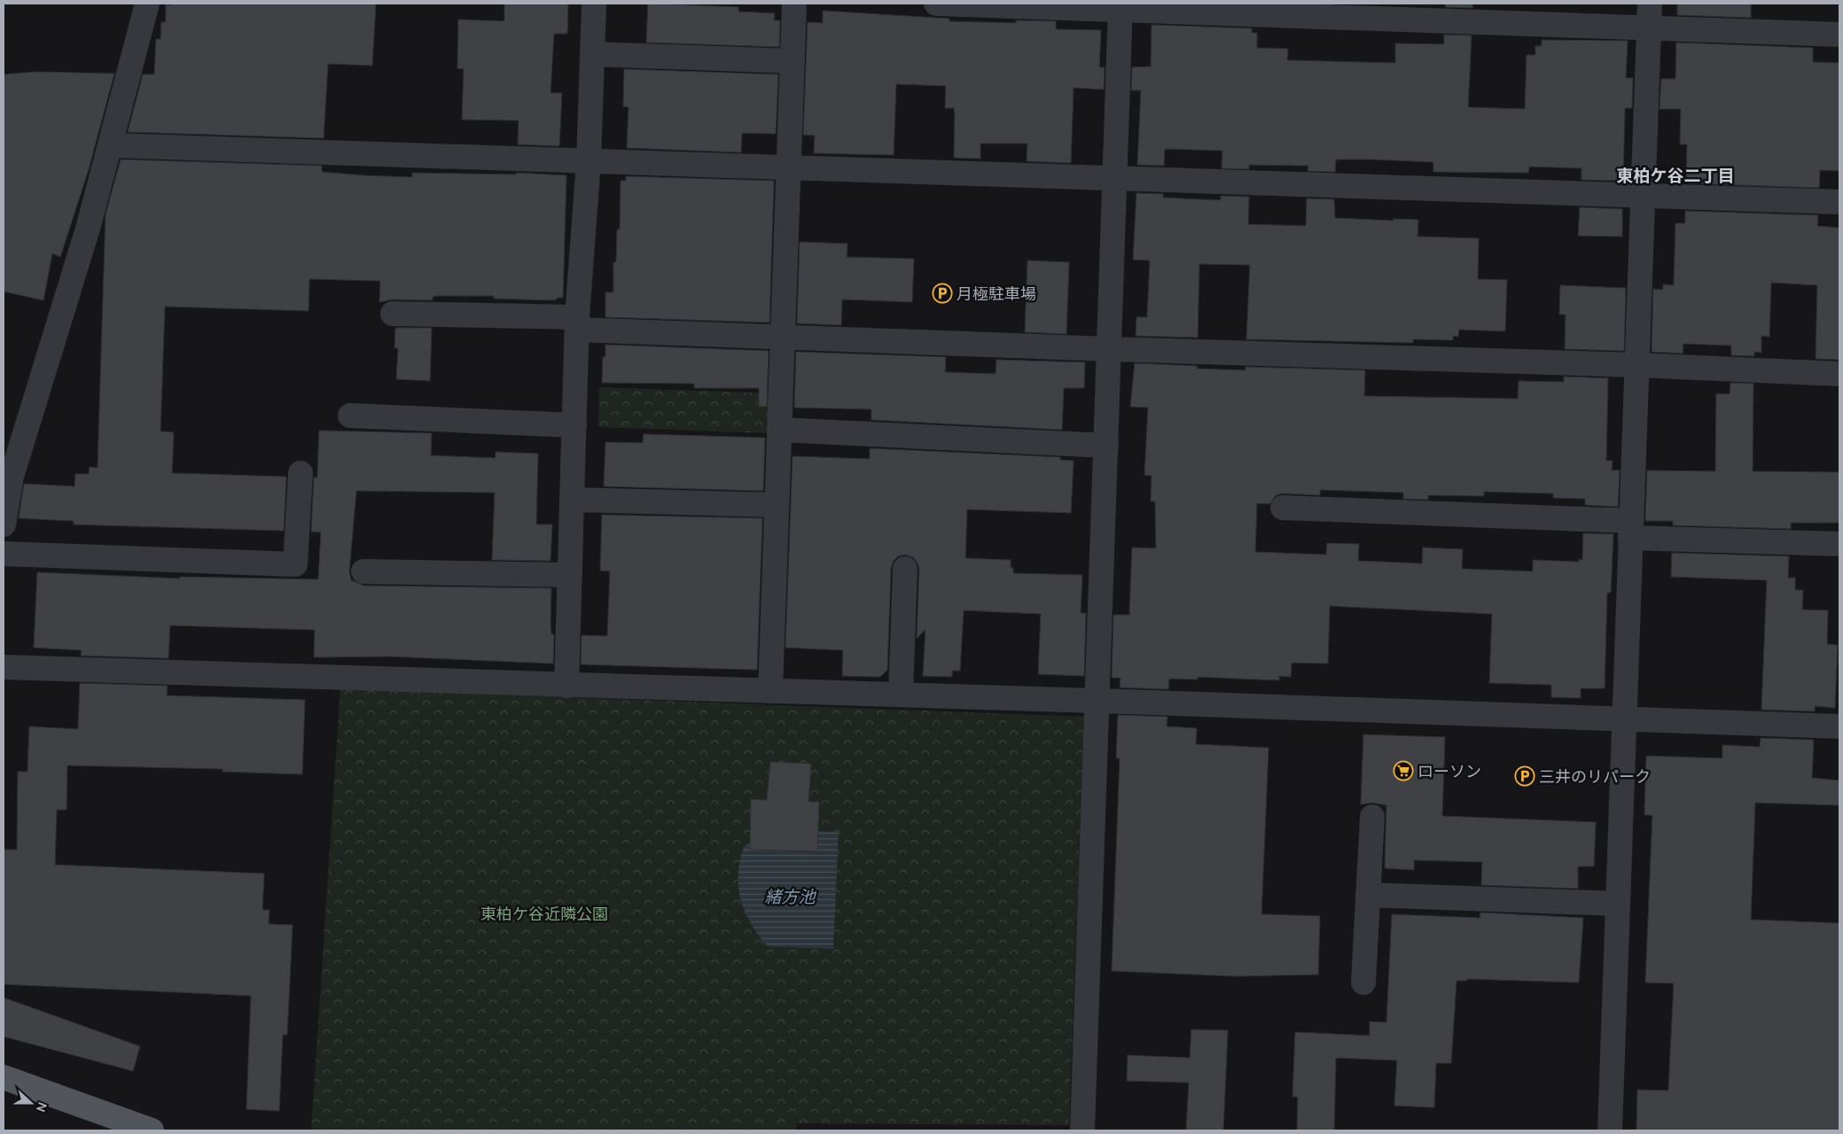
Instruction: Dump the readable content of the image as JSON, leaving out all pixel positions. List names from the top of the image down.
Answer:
{
  "districts": ["東柏ケ谷二丁目"],
  "water": ["緒方池"],
  "parks": ["東柏ケ谷近隣公園"],
  "places": {
    "parking": ["月極駐車場", "三井のリパーク"],
    "supermarket": ["ローソン"]
  },
  "north": "right"
}
